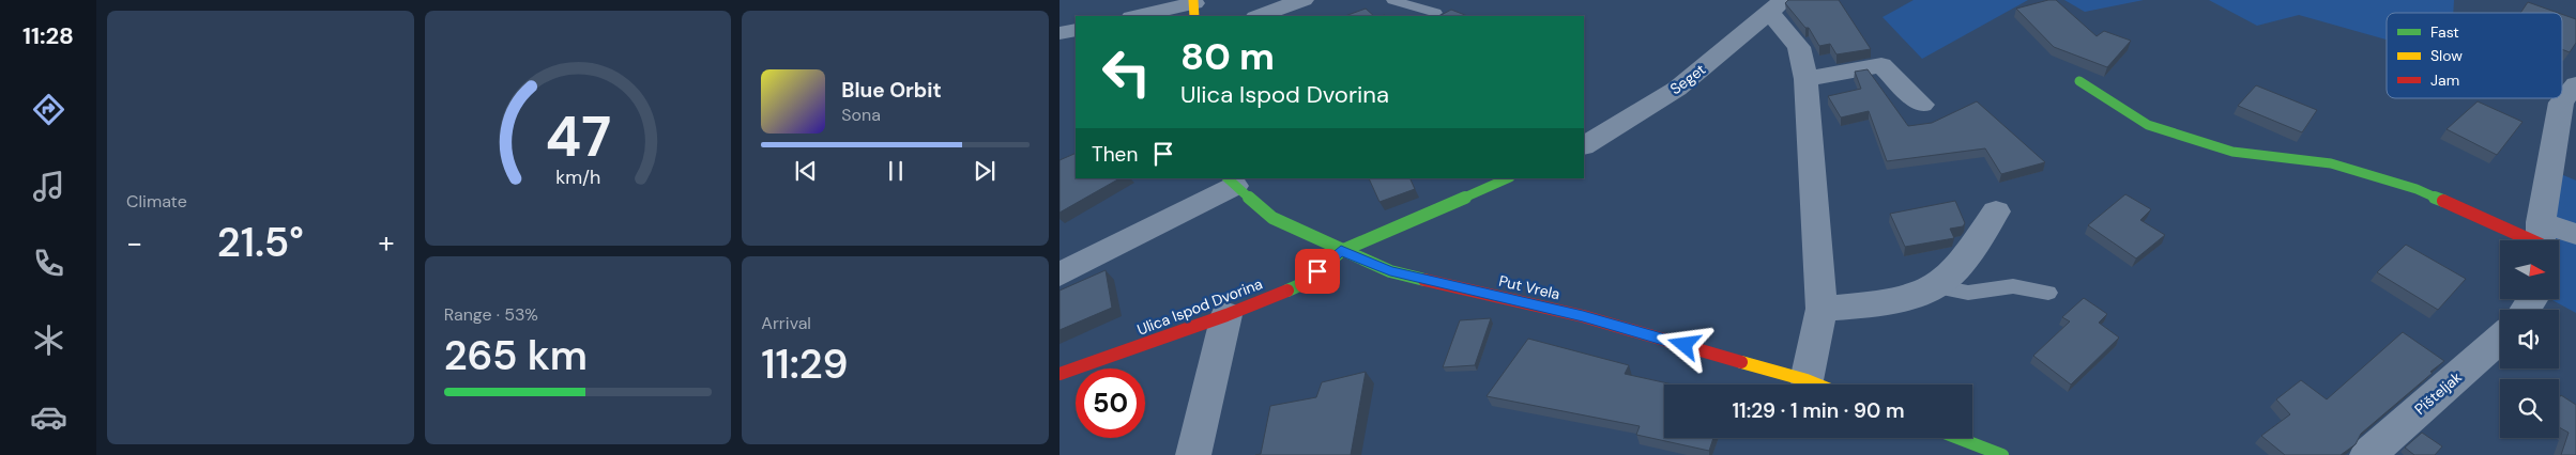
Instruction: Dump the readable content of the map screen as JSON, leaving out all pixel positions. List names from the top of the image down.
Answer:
{
  "streets": {
    "street": [
      "Seget",
      "Put Vrela",
      "Ulica Ispod Dvorina",
      "Pišteljak"
    ]
  },
  "crossings": [
    ["Put Vrela", "Ulica Ispod Dvorina"]
  ],
  "legend": ["Fast", "Slow", "Jam"],
  "north": "right",
  "page": {
    "tabs": "11:28",
    "tile": [
      "Climate",
      ["Range · 53%", "265 km"],
      ["Arrival", "11:29"]
    ],
    "turn": ["80 m", "Ulica Ispod Dvorina"],
    "song": ["Blue Orbit", "Sona"],
    "then": "Then",
    "heat": ["−", "21.5°", "+"],
    "limit": "50",
    "trip": "11:29 · 1 min · 90 m",
    "gauge": ["47", "km/h"]
  }
}
